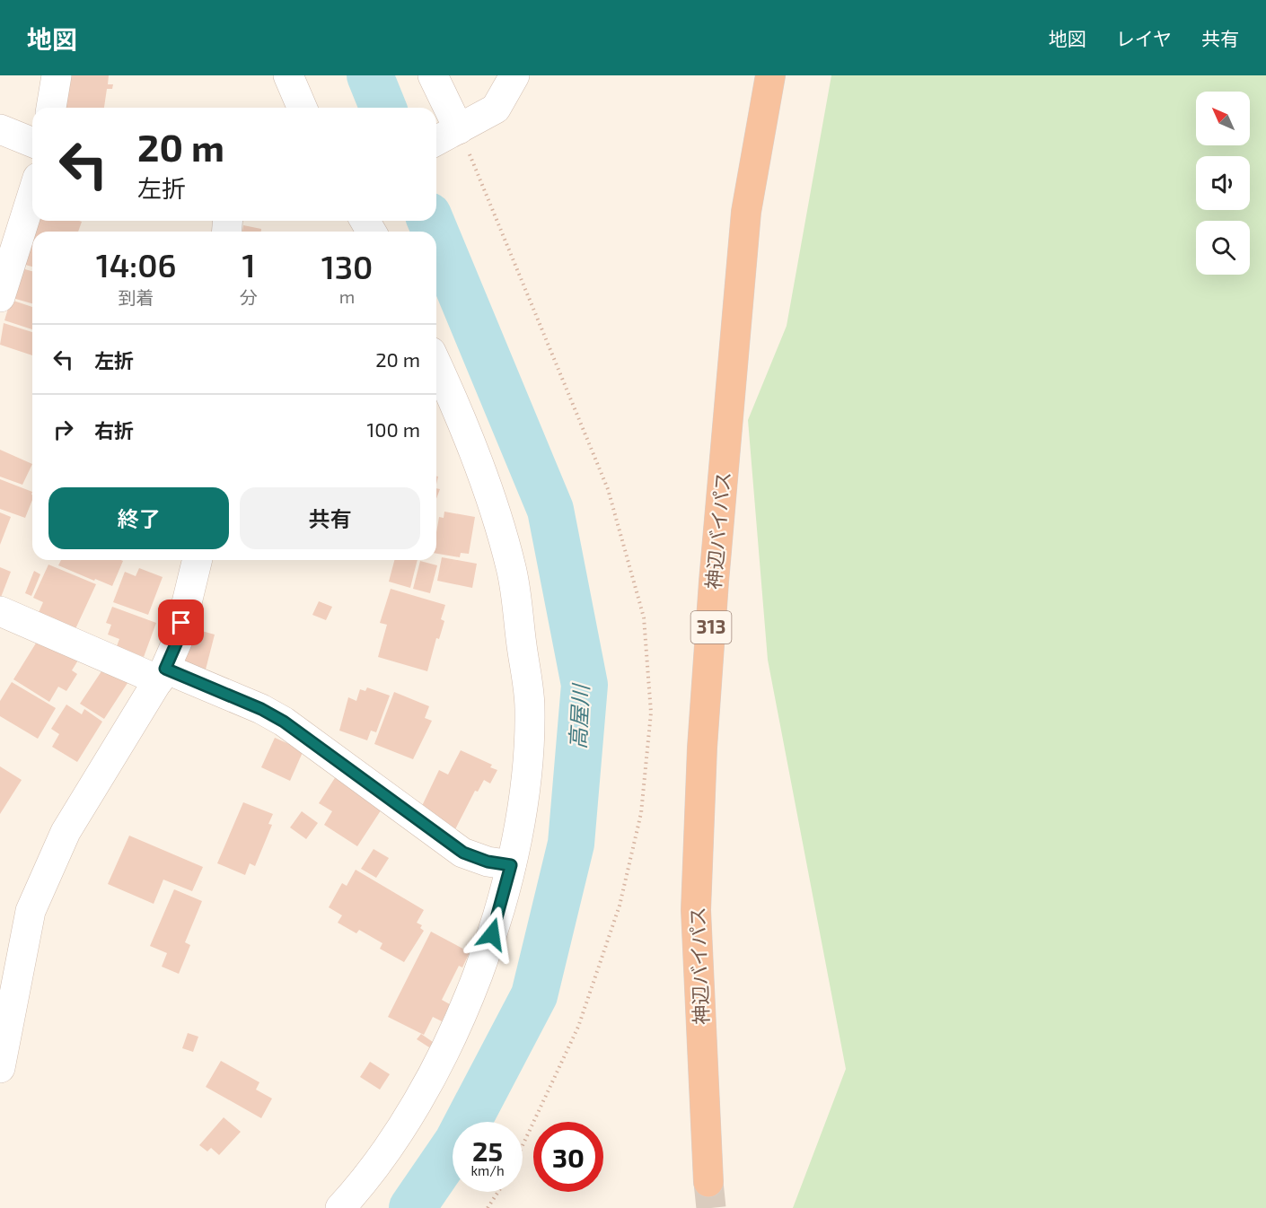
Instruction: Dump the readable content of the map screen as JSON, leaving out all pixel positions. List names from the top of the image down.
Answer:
{
  "streets": {
    "highway": ["神辺バイパス", "313"]
  },
  "water": ["高屋川"],
  "north": "top left",
  "page": {
    "header": "地図",
    "nav": ["地図", "レイヤ", "共有"],
    "turn": ["20 m", "左折"],
    "eta": [
      "14:06",
      "到着",
      "1",
      "分",
      "130",
      "m"
    ],
    "list": [
      {
        "name": "左折",
        "value": "20 m"
      },
      {
        "name": "右折",
        "value": "100 m"
      }
    ],
    "buttons": ["終了", "共有"],
    "speed": "25 km/h",
    "limit": "30"
  }
}
